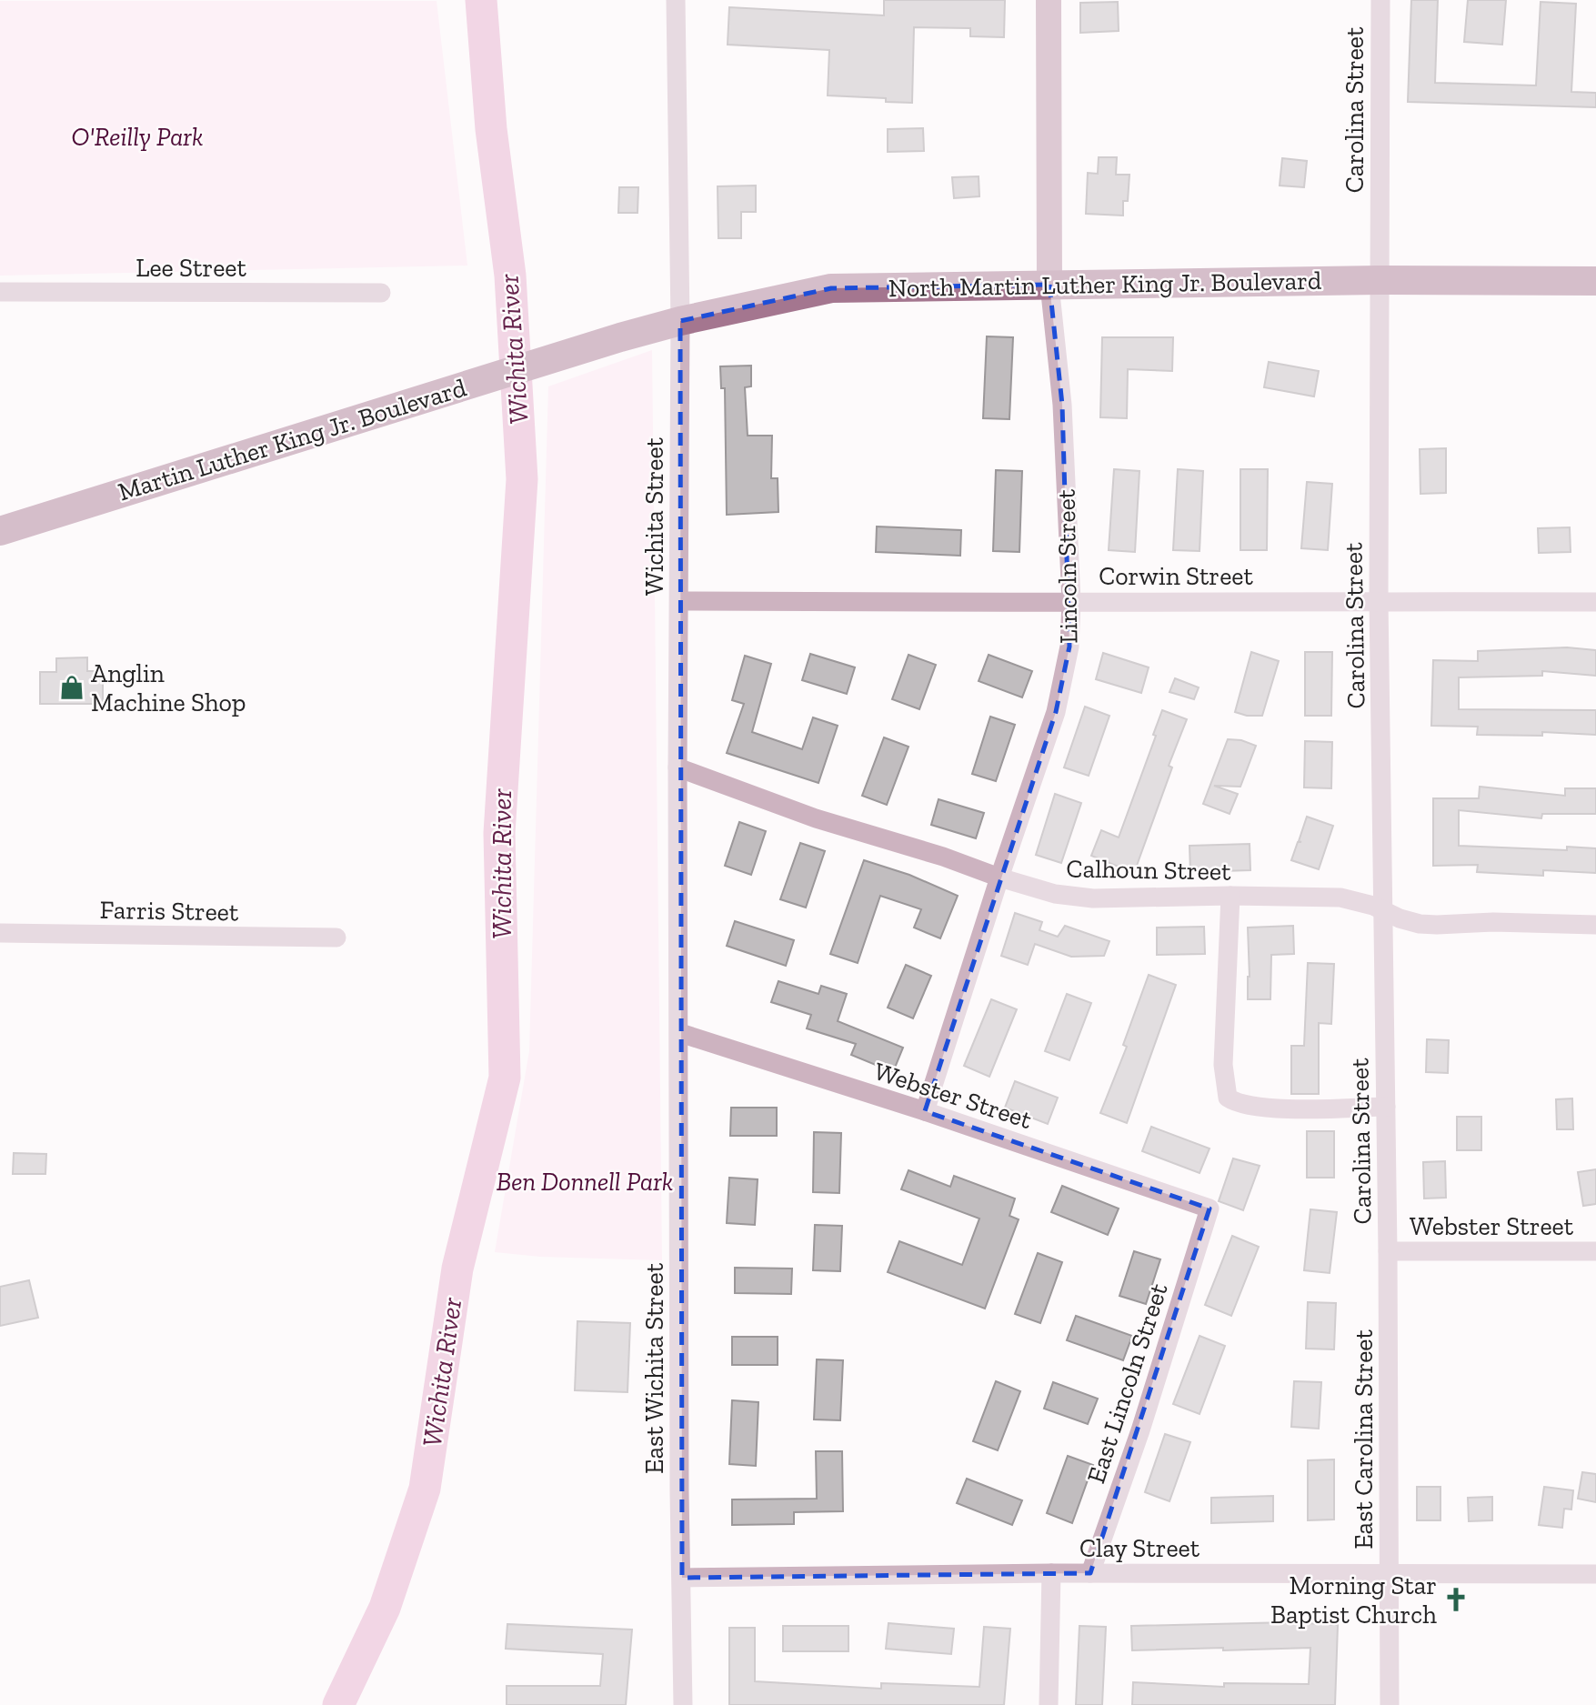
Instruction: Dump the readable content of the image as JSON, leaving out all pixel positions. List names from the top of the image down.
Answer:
{
  "streets": {
    "main road": ["North Martin Luther King Jr. Boulevard", "Martin Luther King Jr. Boulevard", "Lincoln Street"],
    "street": [
      "Carolina Street",
      "Lee Street",
      "Wichita Street",
      "Corwin Street",
      "Calhoun Street",
      "Farris Street",
      "Webster Street",
      "East Wichita Street",
      "East Lincoln Street",
      "East Carolina Street",
      "Clay Street"
    ]
  },
  "crossings": [
    ["Carolina Street", "North Martin Luther King Jr. Boulevard"],
    ["Carolina Street", "Corwin Street"],
    ["Carolina Street", "Calhoun Street"],
    ["Carolina Street", "Webster Street"],
    ["Carolina Street", "East Carolina Street"],
    ["North Martin Luther King Jr. Boulevard", "Martin Luther King Jr. Boulevard"],
    ["North Martin Luther King Jr. Boulevard", "Wichita Street"],
    ["North Martin Luther King Jr. Boulevard", "Lincoln Street"],
    ["Wichita Street", "Corwin Street"],
    ["Wichita Street", "Calhoun Street"],
    ["Wichita Street", "Webster Street"],
    ["Wichita Street", "East Wichita Street"],
    ["Lincoln Street", "Corwin Street"],
    ["Lincoln Street", "Calhoun Street"],
    ["Lincoln Street", "Webster Street"],
    ["Webster Street", "East Wichita Street"],
    ["Webster Street", "East Lincoln Street"],
    ["Webster Street", "East Carolina Street"],
    ["East Wichita Street", "Clay Street"],
    ["East Lincoln Street", "Clay Street"],
    ["East Carolina Street", "Clay Street"]
  ],
  "water": ["Wichita River"],
  "parks": ["O'Reilly Park", "Ben Donnell Park"],
  "places": {
    "shop": ["Anglin Machine Shop"],
    "church": ["Morning Star Baptist Church"]
  }
}
